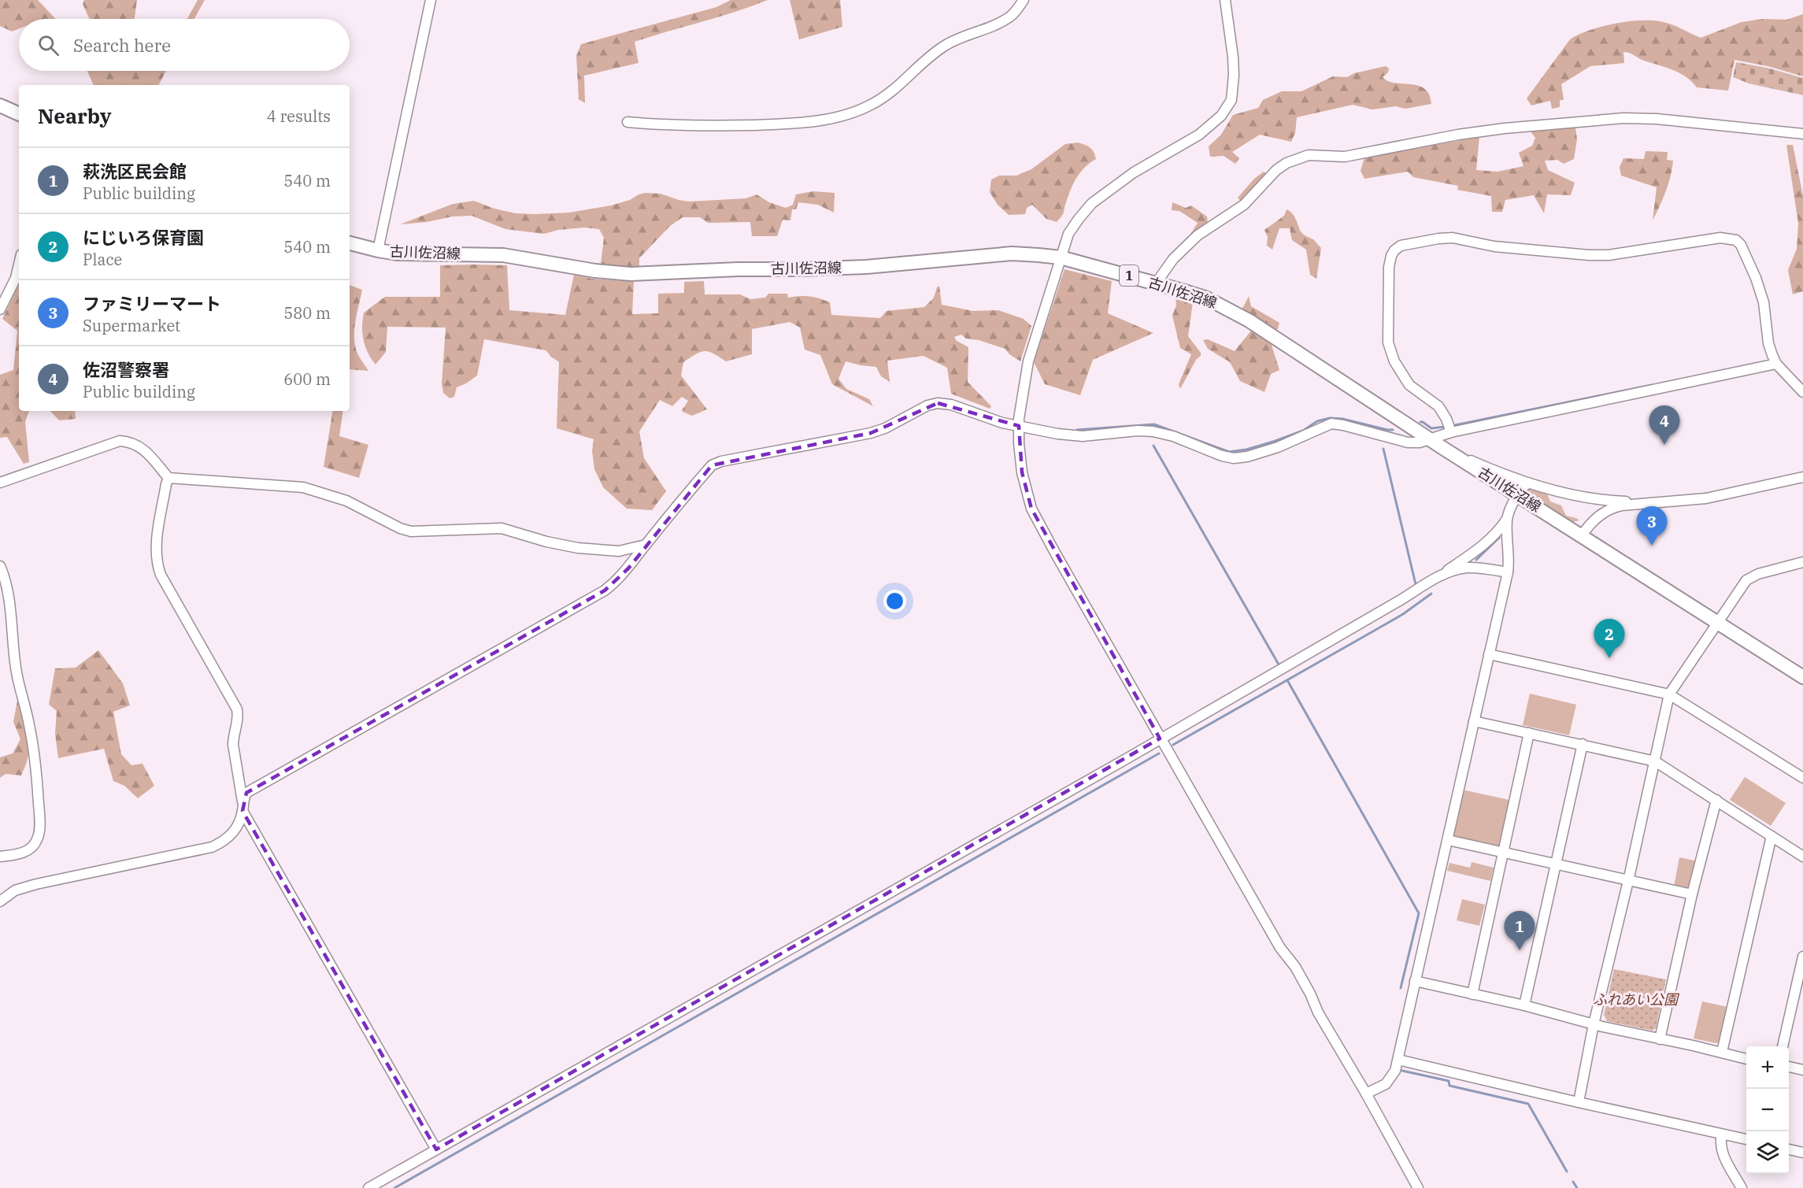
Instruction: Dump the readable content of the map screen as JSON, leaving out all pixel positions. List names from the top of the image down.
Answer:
{
  "streets": {
    "main road": ["古川佐沼線", "1"]
  },
  "parks": ["ふれあい公園"],
  "page": {
    "search": "Search here",
    "heading": ["Nearby", "4 results"],
    "list": [
      {
        "mark": "1",
        "name": "萩洗区民会館",
        "note": "Public building",
        "value": "540 m"
      },
      {
        "mark": "2",
        "name": "にじいろ保育園",
        "note": "Place",
        "value": "540 m"
      },
      {
        "mark": "3",
        "name": "ファミリーマート",
        "note": "Supermarket",
        "value": "580 m"
      },
      {
        "mark": "4",
        "name": "佐沼警察署",
        "note": "Public building",
        "value": "600 m"
      }
    ],
    "pins": [
      "4",
      "3",
      "2",
      "1"
    ],
    "map_buttons": ["+", "−"]
  }
}
